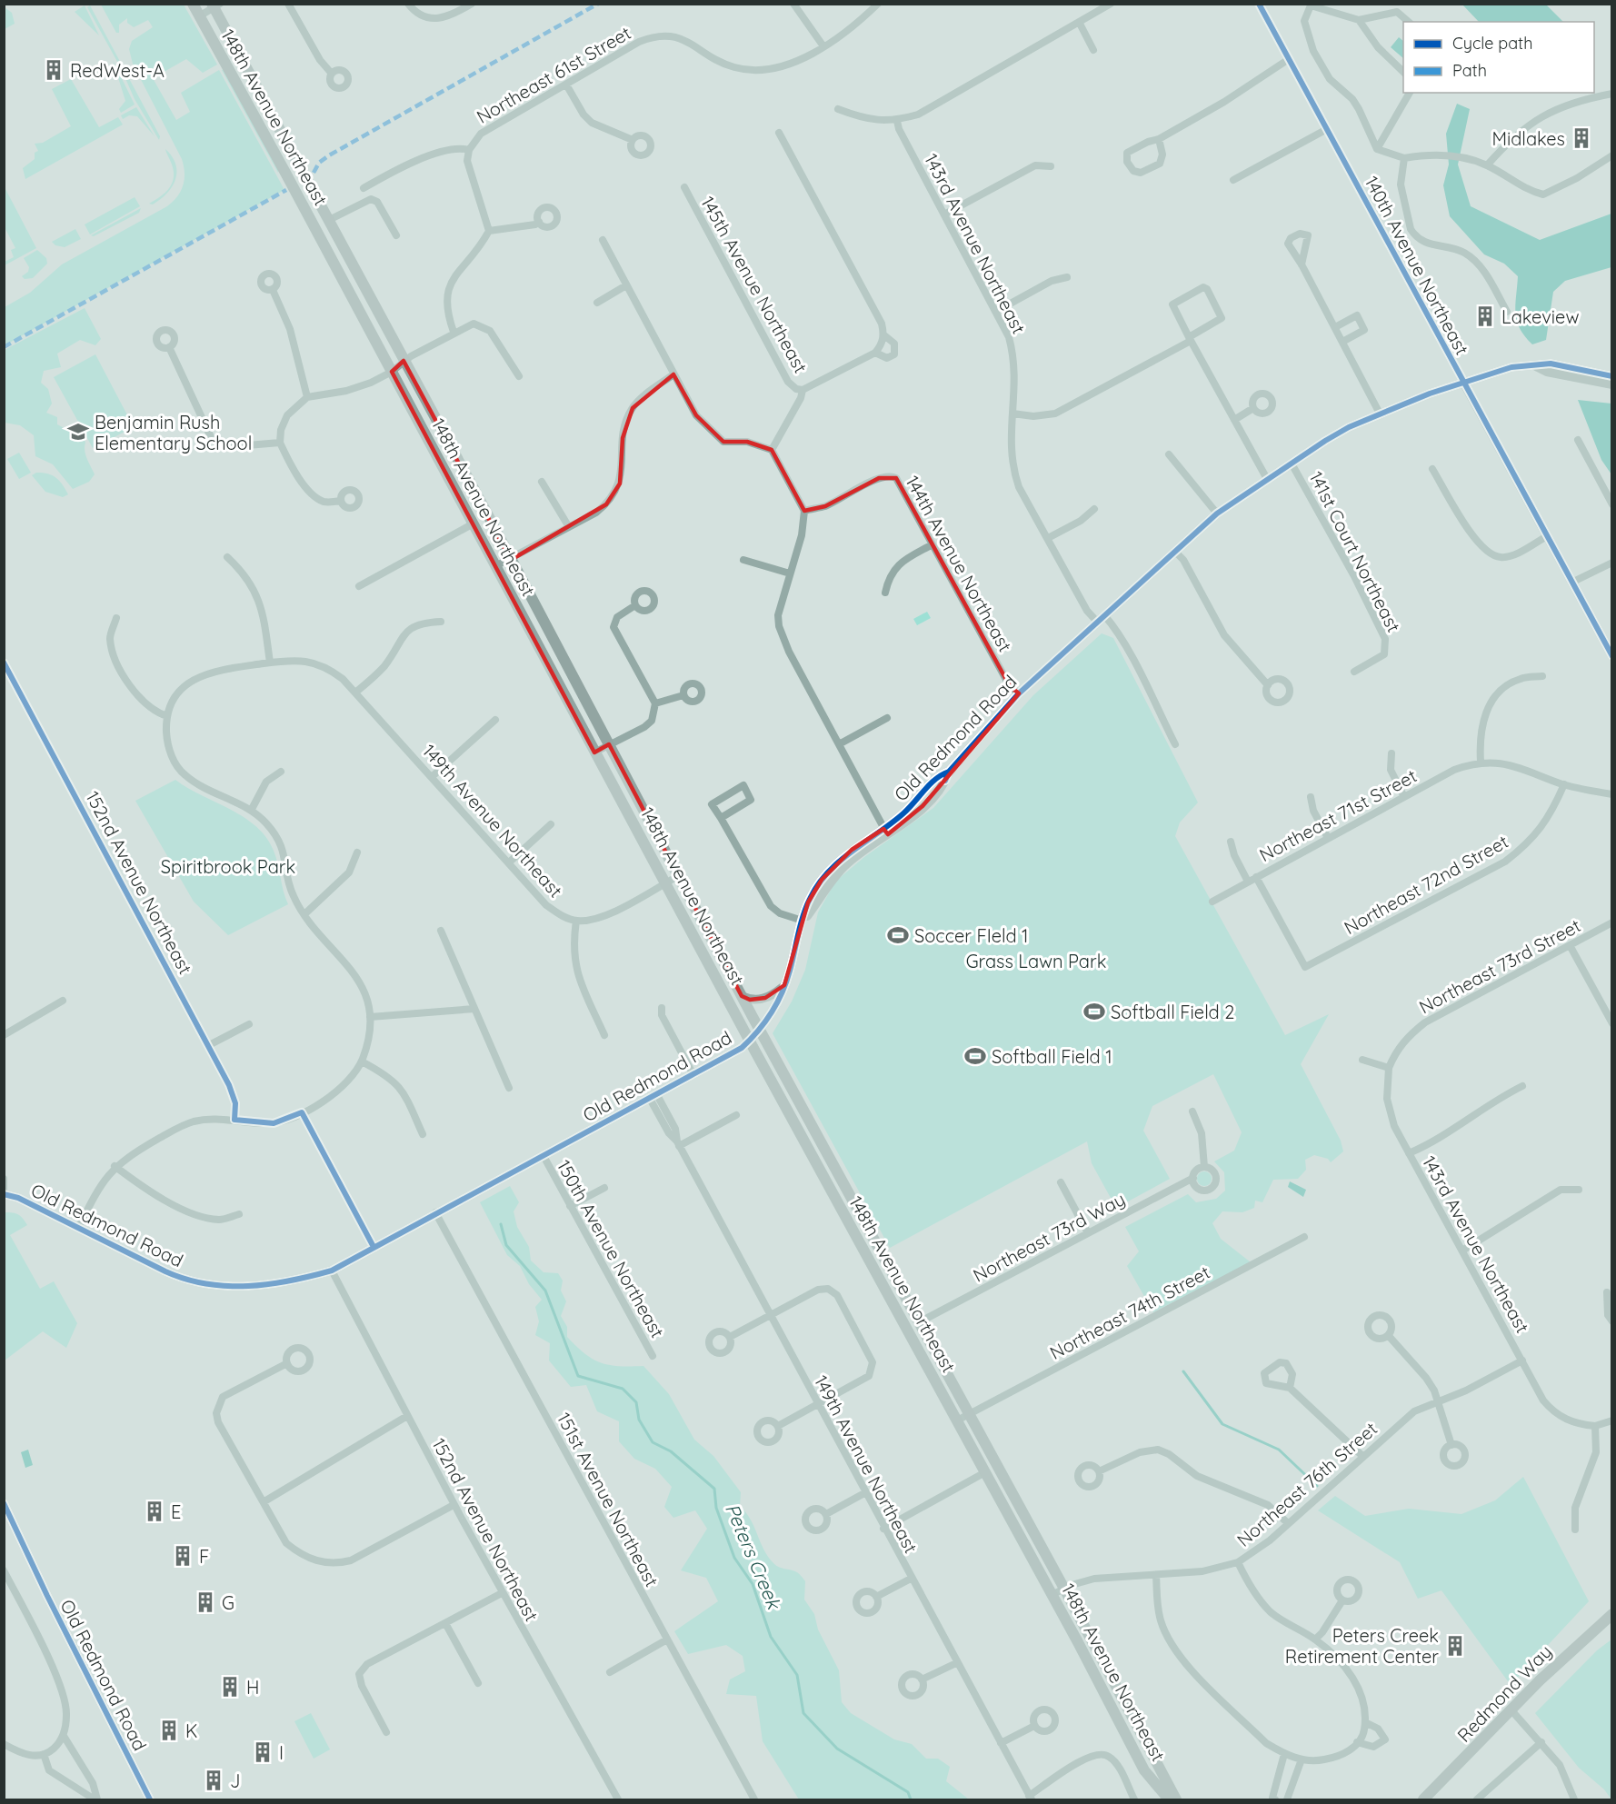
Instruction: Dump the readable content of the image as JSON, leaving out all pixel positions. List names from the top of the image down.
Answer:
{
  "streets": {
    "main road": [
      "148th Avenue Northeast",
      "140th Avenue Northeast",
      "Old Redmond Road",
      "Redmond Way"
    ],
    "street": [
      "Northeast 61st Street",
      "143rd Avenue Northeast",
      "145th Avenue Northeast",
      "141st Court Northeast",
      "144th Avenue Northeast",
      "Northeast 71st Street",
      "149th Avenue Northeast",
      "152nd Avenue Northeast",
      "Northeast 72nd Street",
      "Northeast 73rd Street",
      "Northeast 73rd Way",
      "150th Avenue Northeast",
      "Northeast 74th Street",
      "Northeast 76th Street",
      "151st Avenue Northeast"
    ]
  },
  "crossings": [
    ["148th Avenue Northeast", "Old Redmond Road"],
    ["148th Avenue Northeast", "Northeast 73rd Way"],
    ["148th Avenue Northeast", "Northeast 74th Street"],
    ["148th Avenue Northeast", "Northeast 76th Street"],
    ["143rd Avenue Northeast", "Old Redmond Road"],
    ["143rd Avenue Northeast", "Northeast 73rd Street"],
    ["143rd Avenue Northeast", "Northeast 76th Street"],
    ["140th Avenue Northeast", "Old Redmond Road"],
    ["141st Court Northeast", "Old Redmond Road"],
    ["144th Avenue Northeast", "Old Redmond Road"],
    ["Old Redmond Road", "149th Avenue Northeast"],
    ["Old Redmond Road", "152nd Avenue Northeast"],
    ["Old Redmond Road", "150th Avenue Northeast"],
    ["Old Redmond Road", "151st Avenue Northeast"],
    ["Northeast 71st Street", "Northeast 72nd Street"]
  ],
  "water": ["Peters Creek"],
  "parks": ["Spiritbrook Park", "Grass Lawn Park"],
  "places": {
    "building": [
      "RedWest-A",
      "Midlakes",
      "Lakeview",
      "E",
      "F",
      "G",
      "Peters Creek Retirement Center",
      "H",
      "K",
      "I",
      "J"
    ],
    "school or university": ["Benjamin Rush Elementary School"],
    "sports": ["Soccer FIeld 1", "Softball Field 2", "Softball Field 1"]
  },
  "legend": ["Cycle path", "Path"]
}
